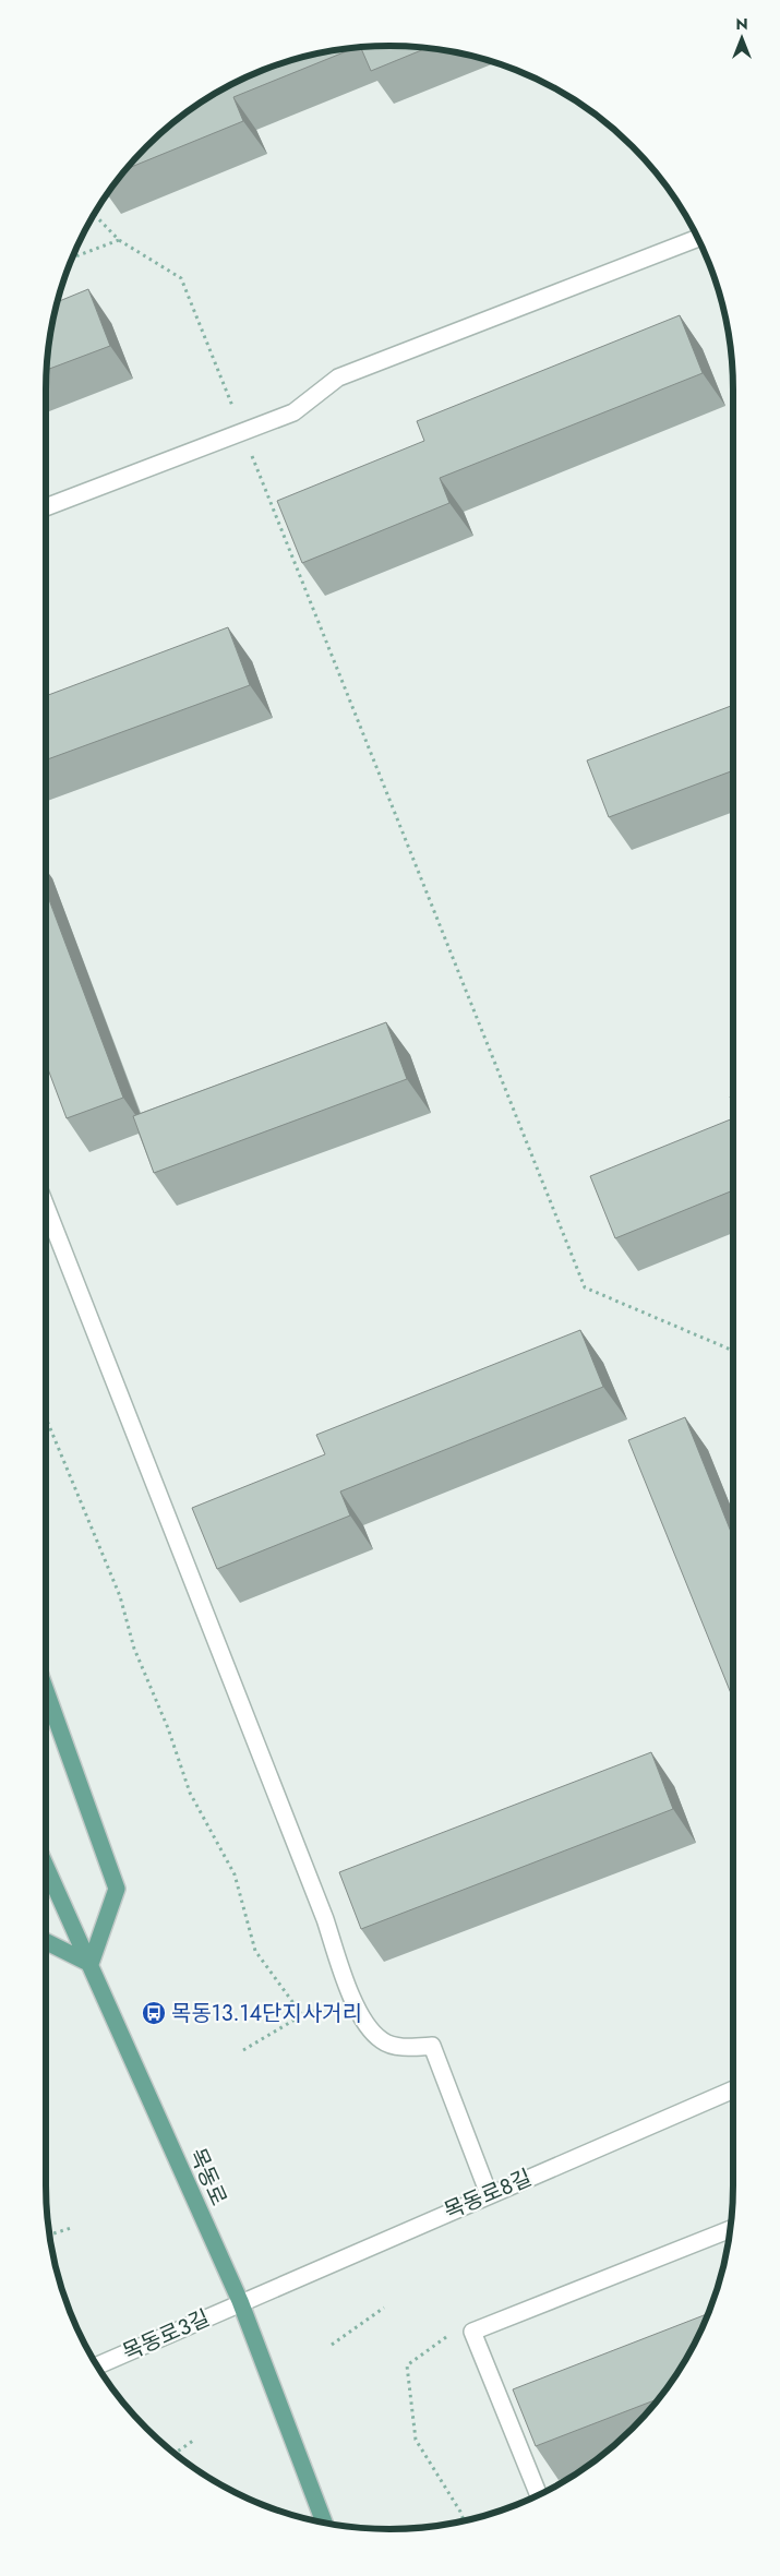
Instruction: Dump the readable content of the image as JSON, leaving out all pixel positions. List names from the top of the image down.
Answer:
{
  "streets": {
    "main road": ["목동로"],
    "street": ["목동로8길", "목동로3길"]
  },
  "crossings": [
    ["목동로", "목동로8길"],
    ["목동로", "목동로3길"],
    ["목동로8길", "목동로3길"]
  ],
  "places": {
    "bus stop": ["목동13.14단지사거리"]
  },
  "north": "top"
}
